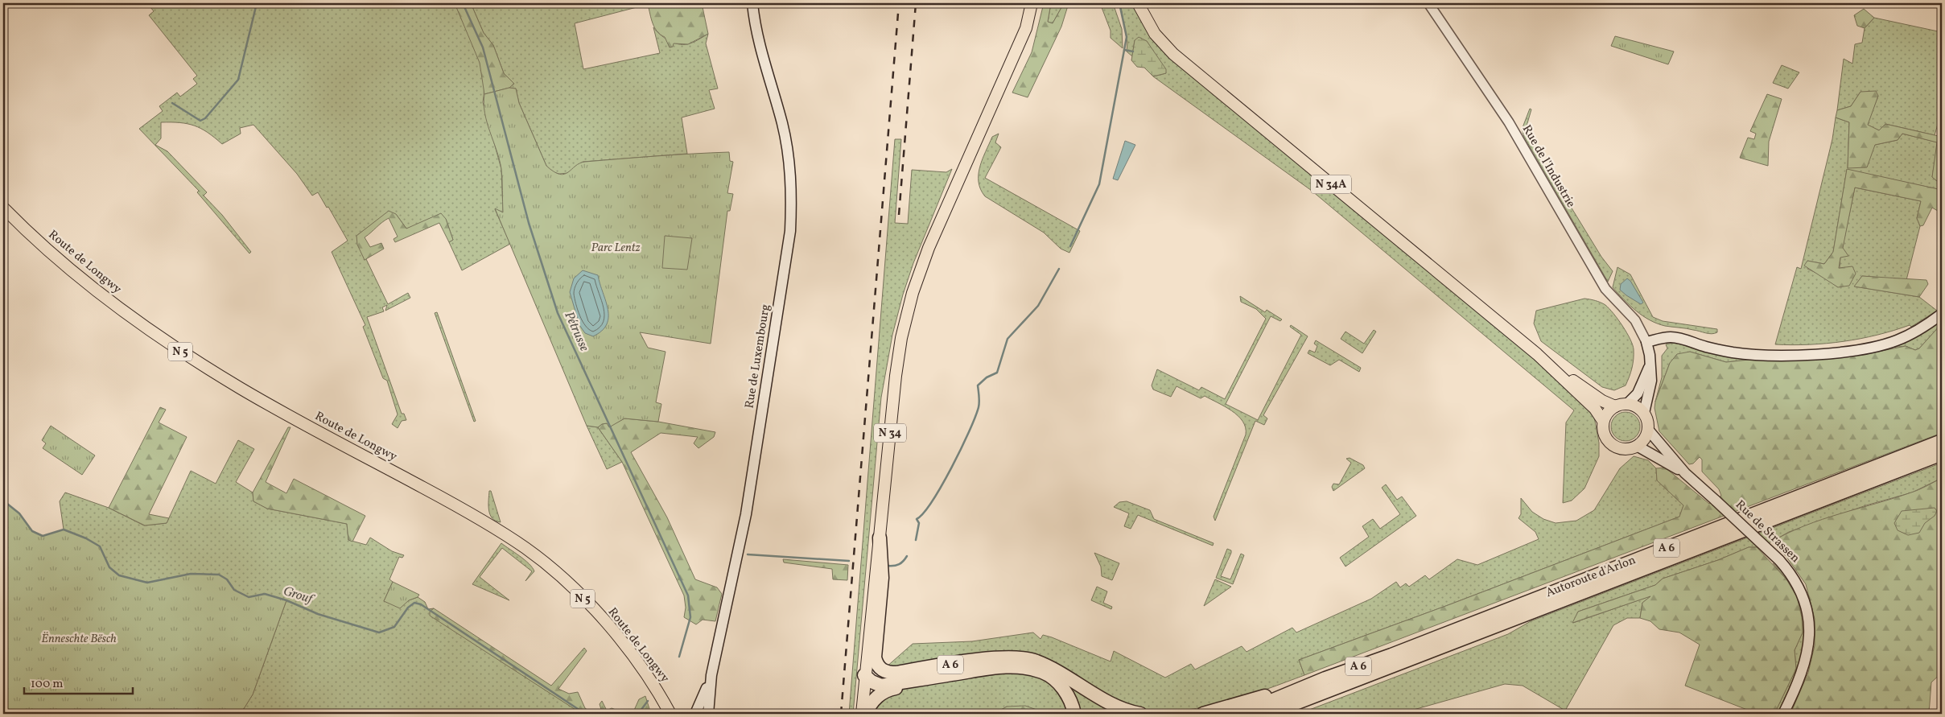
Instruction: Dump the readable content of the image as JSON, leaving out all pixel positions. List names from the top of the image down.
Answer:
{
  "streets": {
    "highway": ["A 6", "Autoroute d'Arlon"],
    "main road": [
      "N 34A",
      "Route de Longwy",
      "N 5",
      "Rue de Luxembourg",
      "N 34",
      "Rue de Strassen"
    ],
    "street": ["Rue de l'Industrie"]
  },
  "crossings": [
    ["N 34A", "Rue de Strassen"],
    ["N 34", "A 6"],
    ["A 6", "Autoroute d'Arlon"]
  ],
  "water": ["Pétrusse", "Grouf"],
  "parks": ["Parc Lentz", "Ënneschte Bësch"],
  "scale_bar": "100 m"
}
